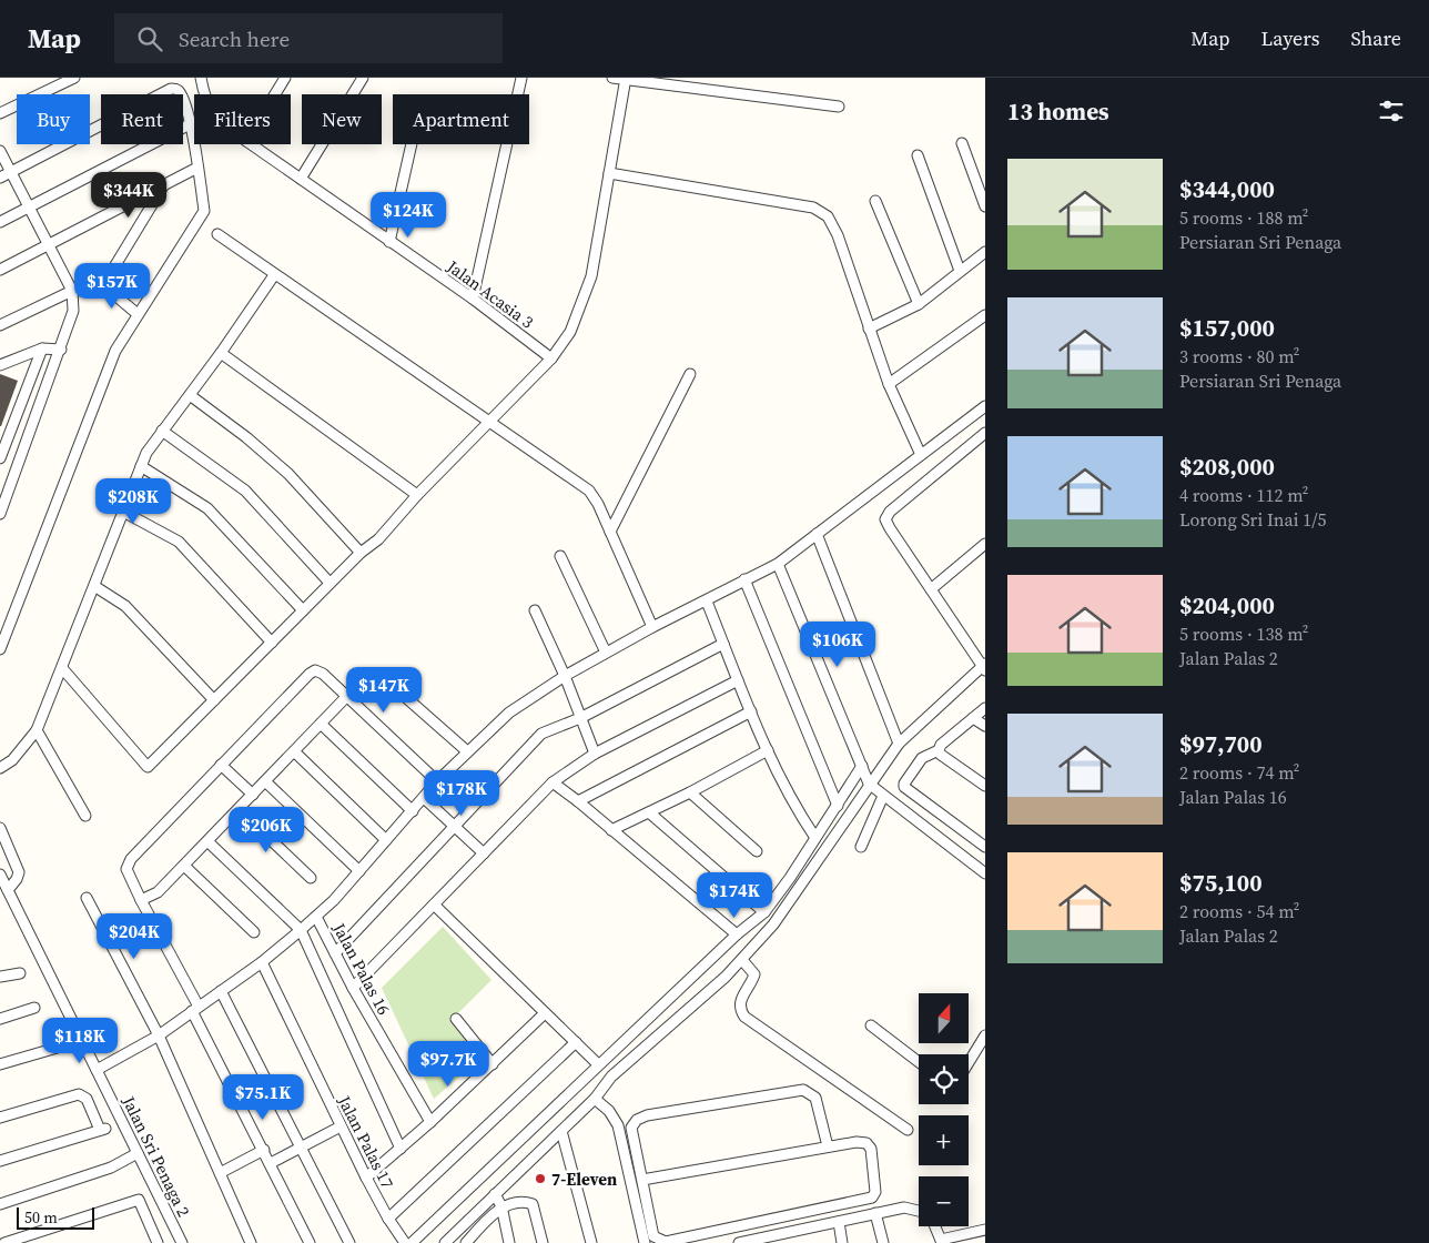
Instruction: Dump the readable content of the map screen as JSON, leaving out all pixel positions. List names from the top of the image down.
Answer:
{
  "streets": {
    "street": [
      "Jalan Acasia 3",
      "Jalan Palas 16",
      "Jalan Palas 17",
      "Jalan Sri Penaga 2"
    ]
  },
  "places": ["7-Eleven"],
  "scale_bar": "50 m",
  "north": "top",
  "page": {
    "header": "Map",
    "search": "Search here",
    "nav": ["Map", "Layers", "Share"],
    "heading": "13 homes",
    "chip": [
      "Buy",
      "Rent",
      "Filters",
      "New",
      "Apartment"
    ],
    "list": [
      {
        "name": "$344,000",
        "note": "5 rooms · 188 m² · Persiaran Sri Penaga"
      },
      {
        "name": "$157,000",
        "note": "3 rooms · 80 m² · Persiaran Sri Penaga"
      },
      {
        "name": "$208,000",
        "note": "4 rooms · 112 m² · Lorong Sri Inai 1/5"
      },
      {
        "name": "$204,000",
        "note": "5 rooms · 138 m² · Jalan Palas 2"
      },
      {
        "name": "$97,700",
        "note": "2 rooms · 74 m² · Jalan Palas 16"
      },
      {
        "name": "$75,100",
        "note": "2 rooms · 54 m² · Jalan Palas 2"
      }
    ],
    "price": [
      "$344K",
      "$124K",
      "$157K",
      "$208K",
      "$106K",
      "$147K",
      "$178K",
      "$206K",
      "$174K",
      "$204K",
      "$118K",
      "$97.7K",
      "$75.1K"
    ],
    "map_buttons": ["+", "−"],
    "scale": "50 m"
  }
}
